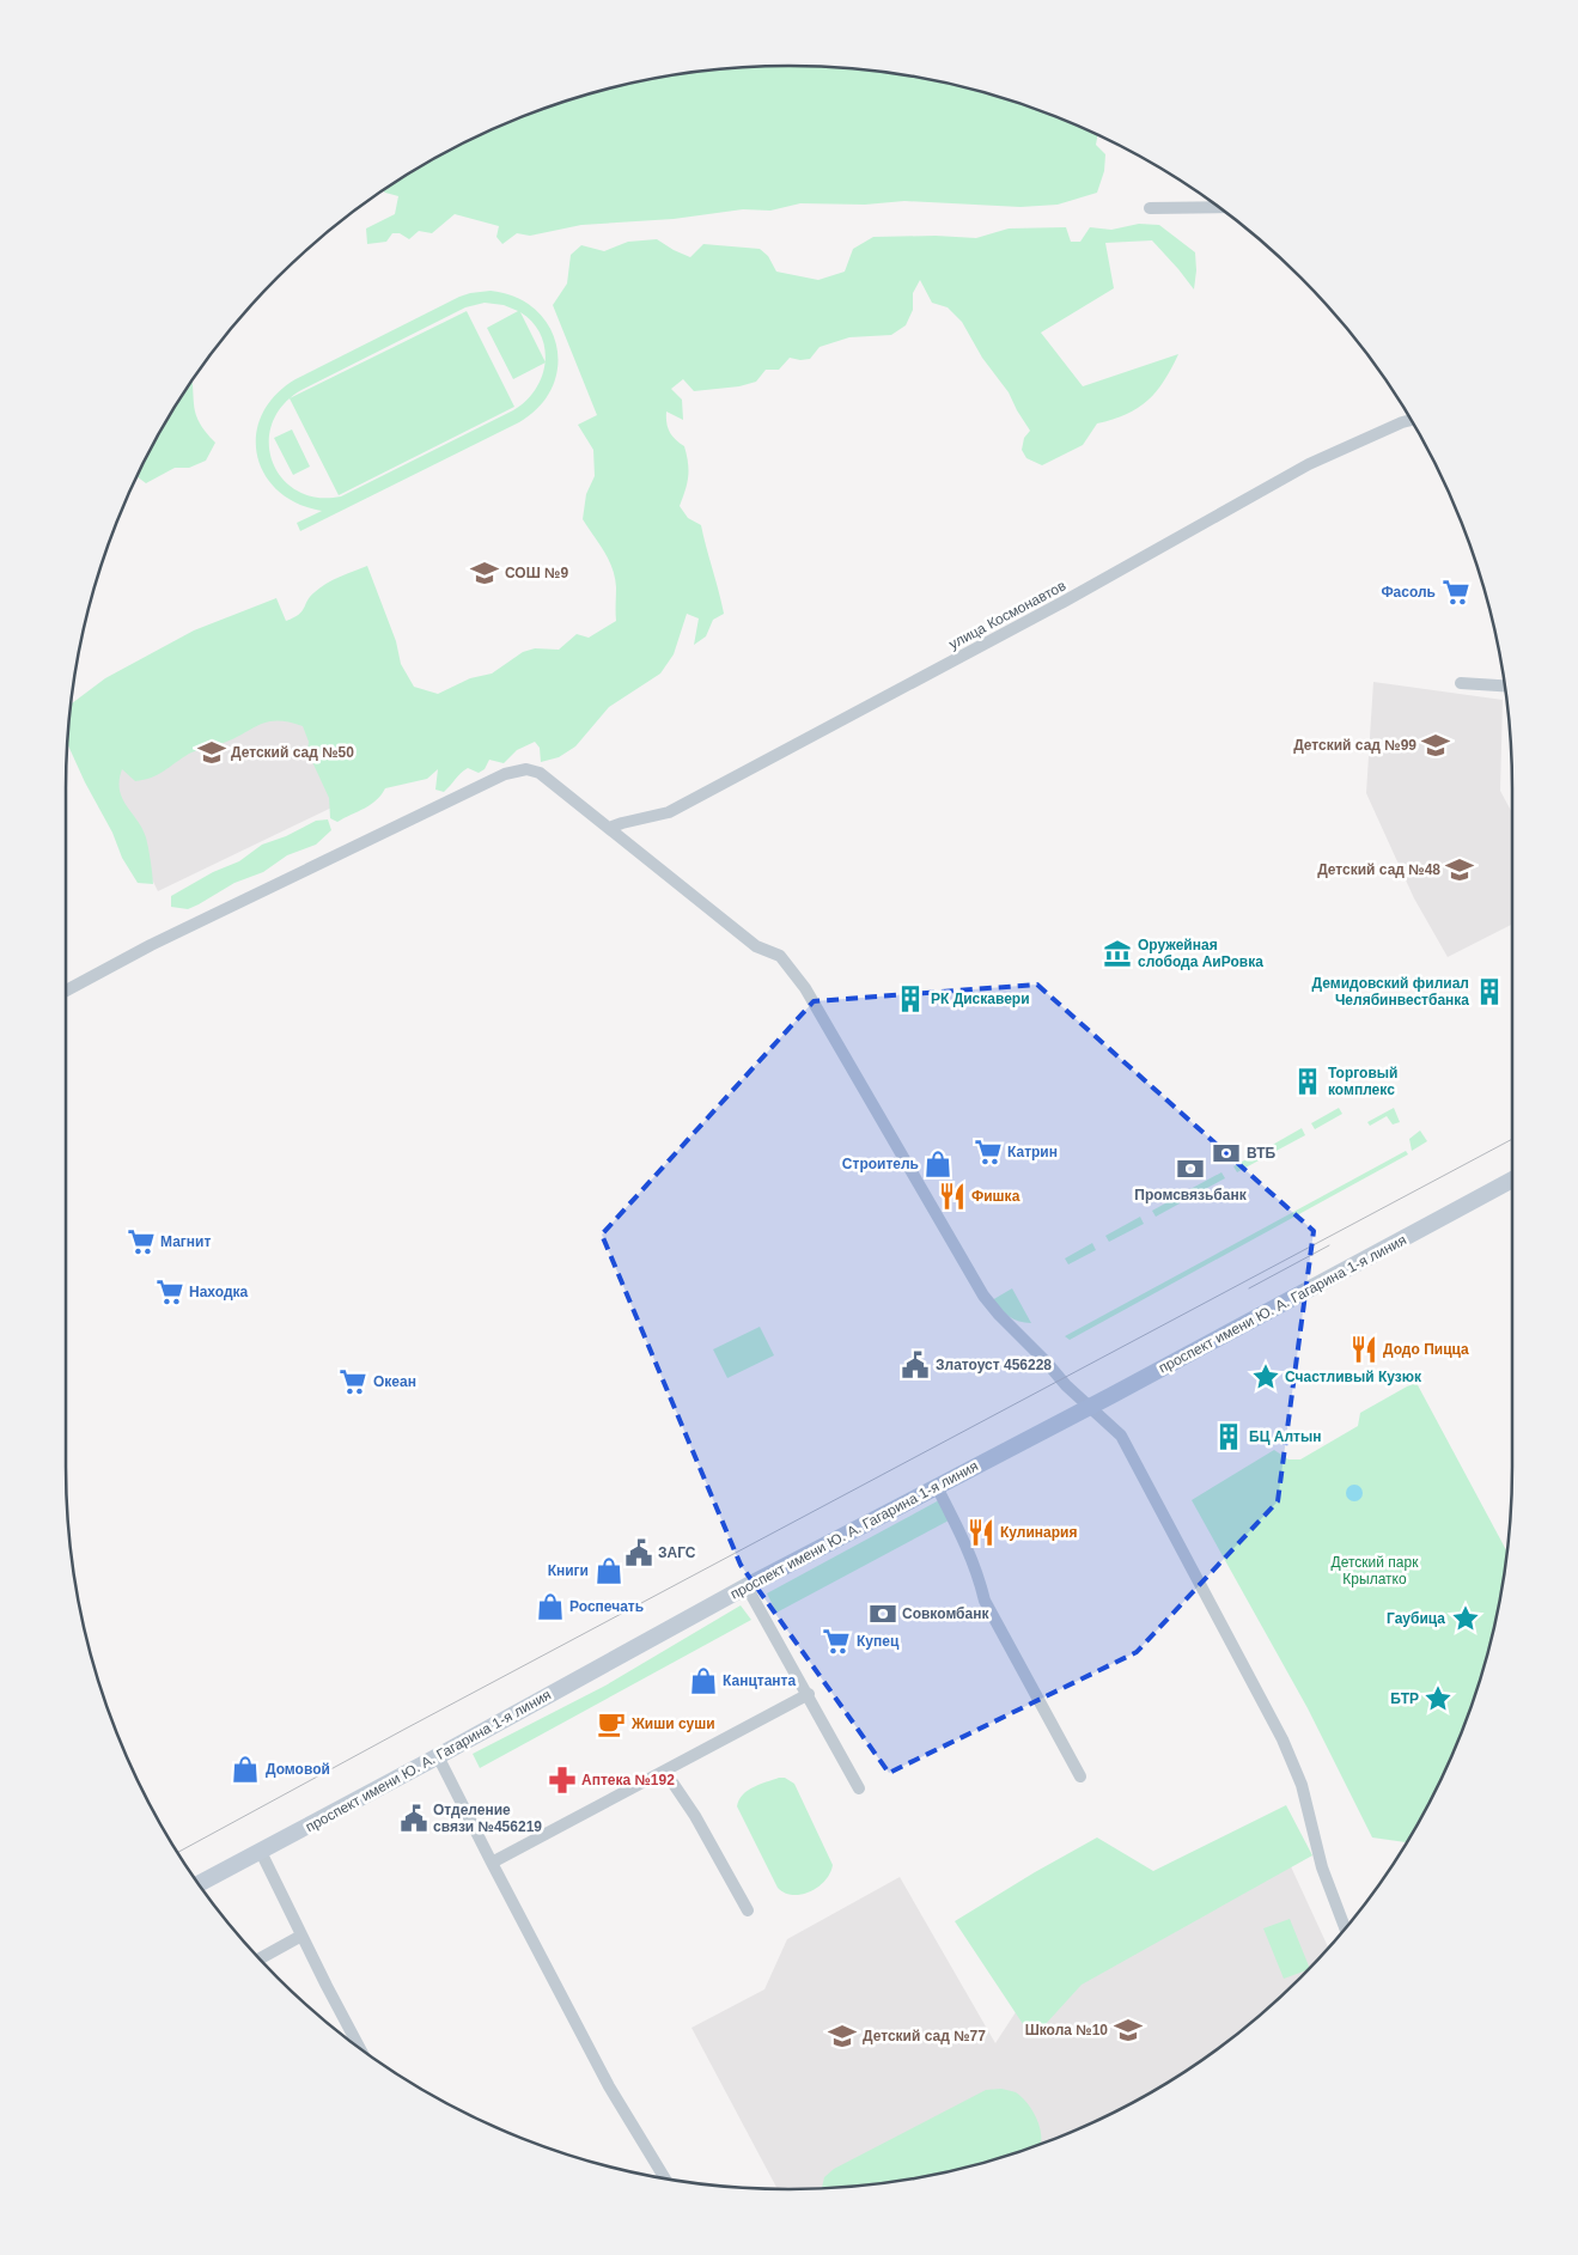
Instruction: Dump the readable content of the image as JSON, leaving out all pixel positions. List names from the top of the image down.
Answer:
{
  "streets": {
    "main road": ["проспект имени Ю. А. Гагарина 1-я линия"],
    "street": ["улица Космонавтов"]
  },
  "parks": ["Детский парк Крылатко"],
  "places": {
    "school or university": [
      "СОШ №9",
      "Детский сад №99",
      "Детский сад №50",
      "Детский сад №48",
      "Школа №10",
      "Детский сад №77"
    ],
    "supermarket": [
      "Фасоль",
      "Катрин",
      "Магнит",
      "Находка",
      "Океан",
      "Купец"
    ],
    "museum": ["Оружейная слобода АиРовка"],
    "building": [
      "Демидовский филиал Челябинвестбанка",
      "РК Дискавери",
      "Торговый комплекс",
      "БЦ Алтын"
    ],
    "bank": ["ВТБ", "Промсвязьбанк", "Совкомбанк"],
    "shop": [
      "Строитель",
      "Книги",
      "Роспечать",
      "Канцтанта",
      "Домовой"
    ],
    "restaurant": ["Фишка", "Додо Пицца", "Кулинария"],
    "public building": ["Златоуст 456228", "ЗАГС", "Отделение связи №456219"],
    "place": ["Счастливый Кузюк", "Гаубица", "БТР"],
    "cafe": ["Жиши суши"],
    "pharmacy": ["Аптека №192"]
  }
}
